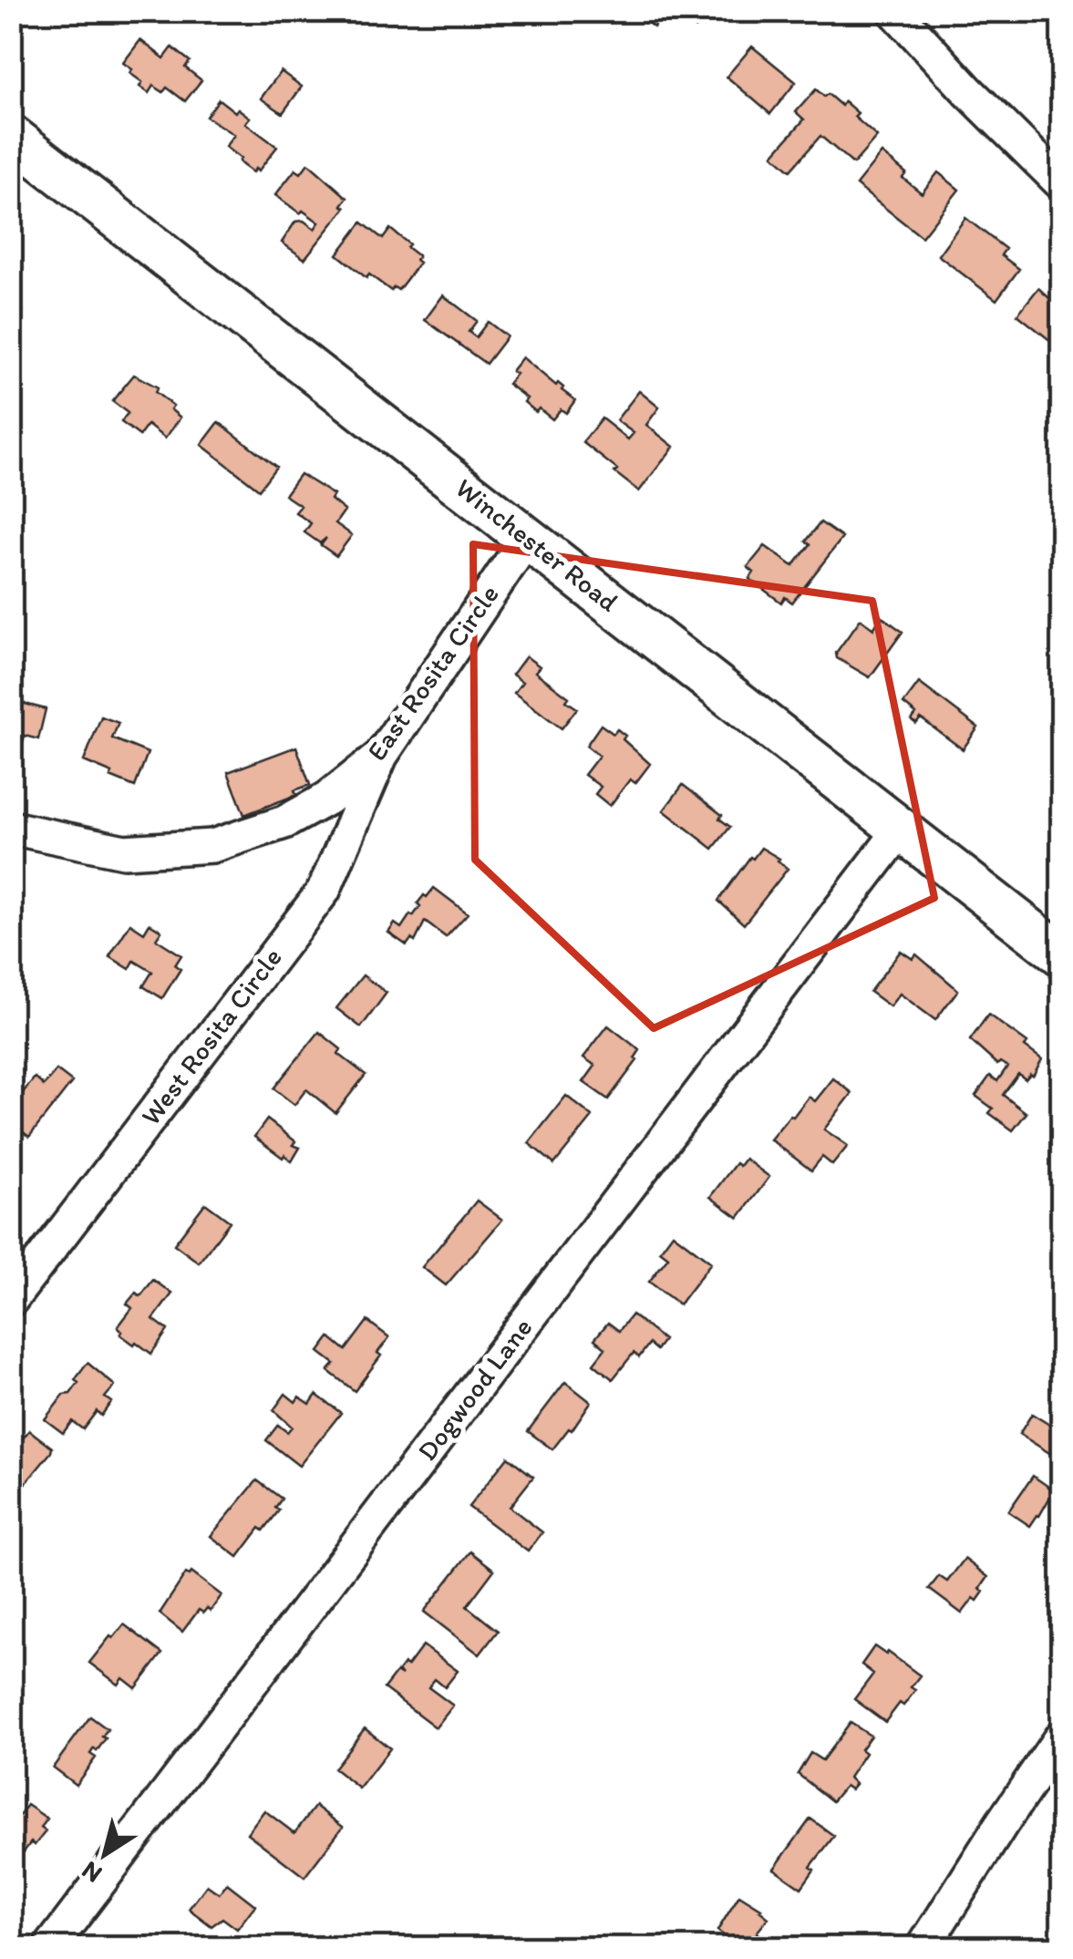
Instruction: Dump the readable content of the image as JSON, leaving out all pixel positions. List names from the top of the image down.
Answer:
{
  "streets": {
    "main road": ["Winchester Road"],
    "street": ["East Rosita Circle", "West Rosita Circle", "Dogwood Lane"]
  },
  "crossings": [
    ["Winchester Road", "East Rosita Circle"],
    ["Winchester Road", "Dogwood Lane"],
    ["East Rosita Circle", "West Rosita Circle"]
  ],
  "north": "bottom left"
}
